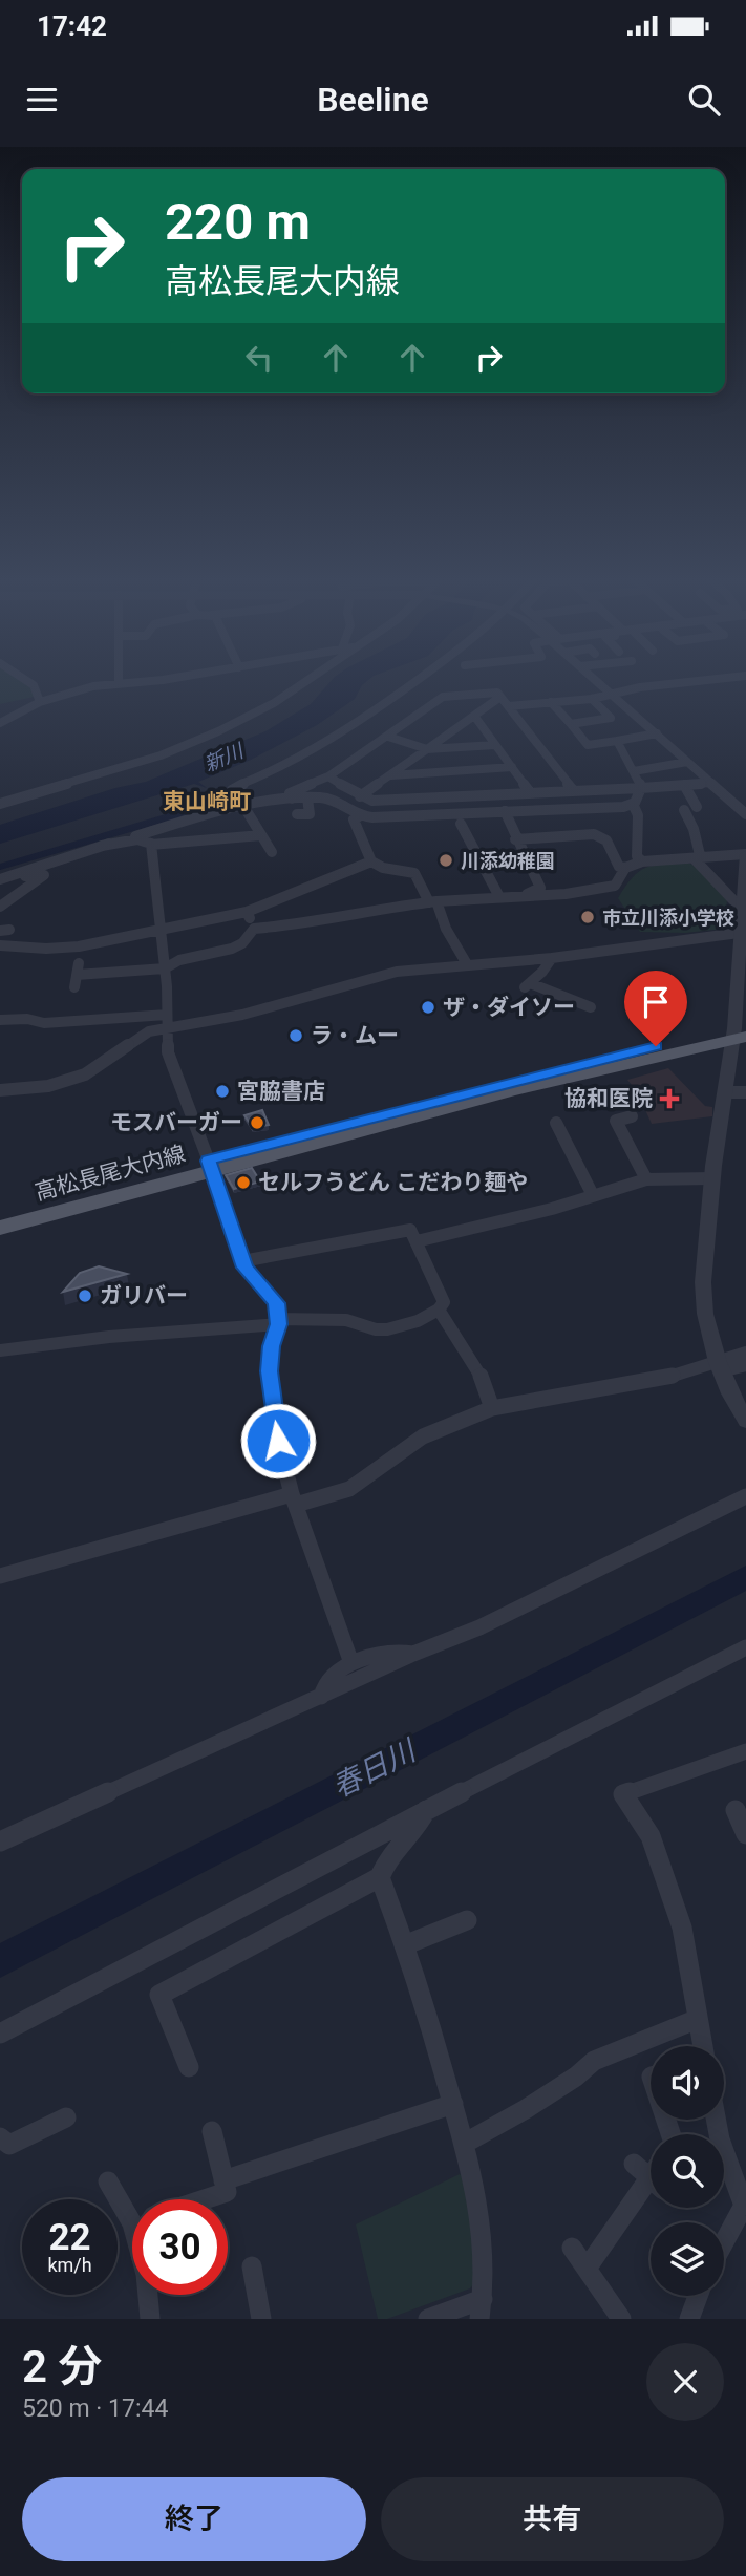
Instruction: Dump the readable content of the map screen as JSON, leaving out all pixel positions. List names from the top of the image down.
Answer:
{
  "streets": {
    "main road": ["高松長尾大内線"]
  },
  "districts": ["東山崎町"],
  "water": ["新川", "春日川"],
  "places": {
    "other": [
      "川添幼稚園",
      "市立川添小学校",
      "ザ・ダイソー",
      "ラ・ムー",
      "宮脇書店",
      "モスバーガー",
      "セルフうどん こだわり麺や",
      "ガリバー"
    ],
    "health": ["協和医院"]
  },
  "page": {
    "status": "17:42",
    "header": "Beeline",
    "turn": ["220 m", "高松長尾大内線"],
    "speed": "22 km/h",
    "limit": "30",
    "heading": ["2 分", "520 m · 17:44"],
    "buttons": ["終了", "共有"]
  }
}
